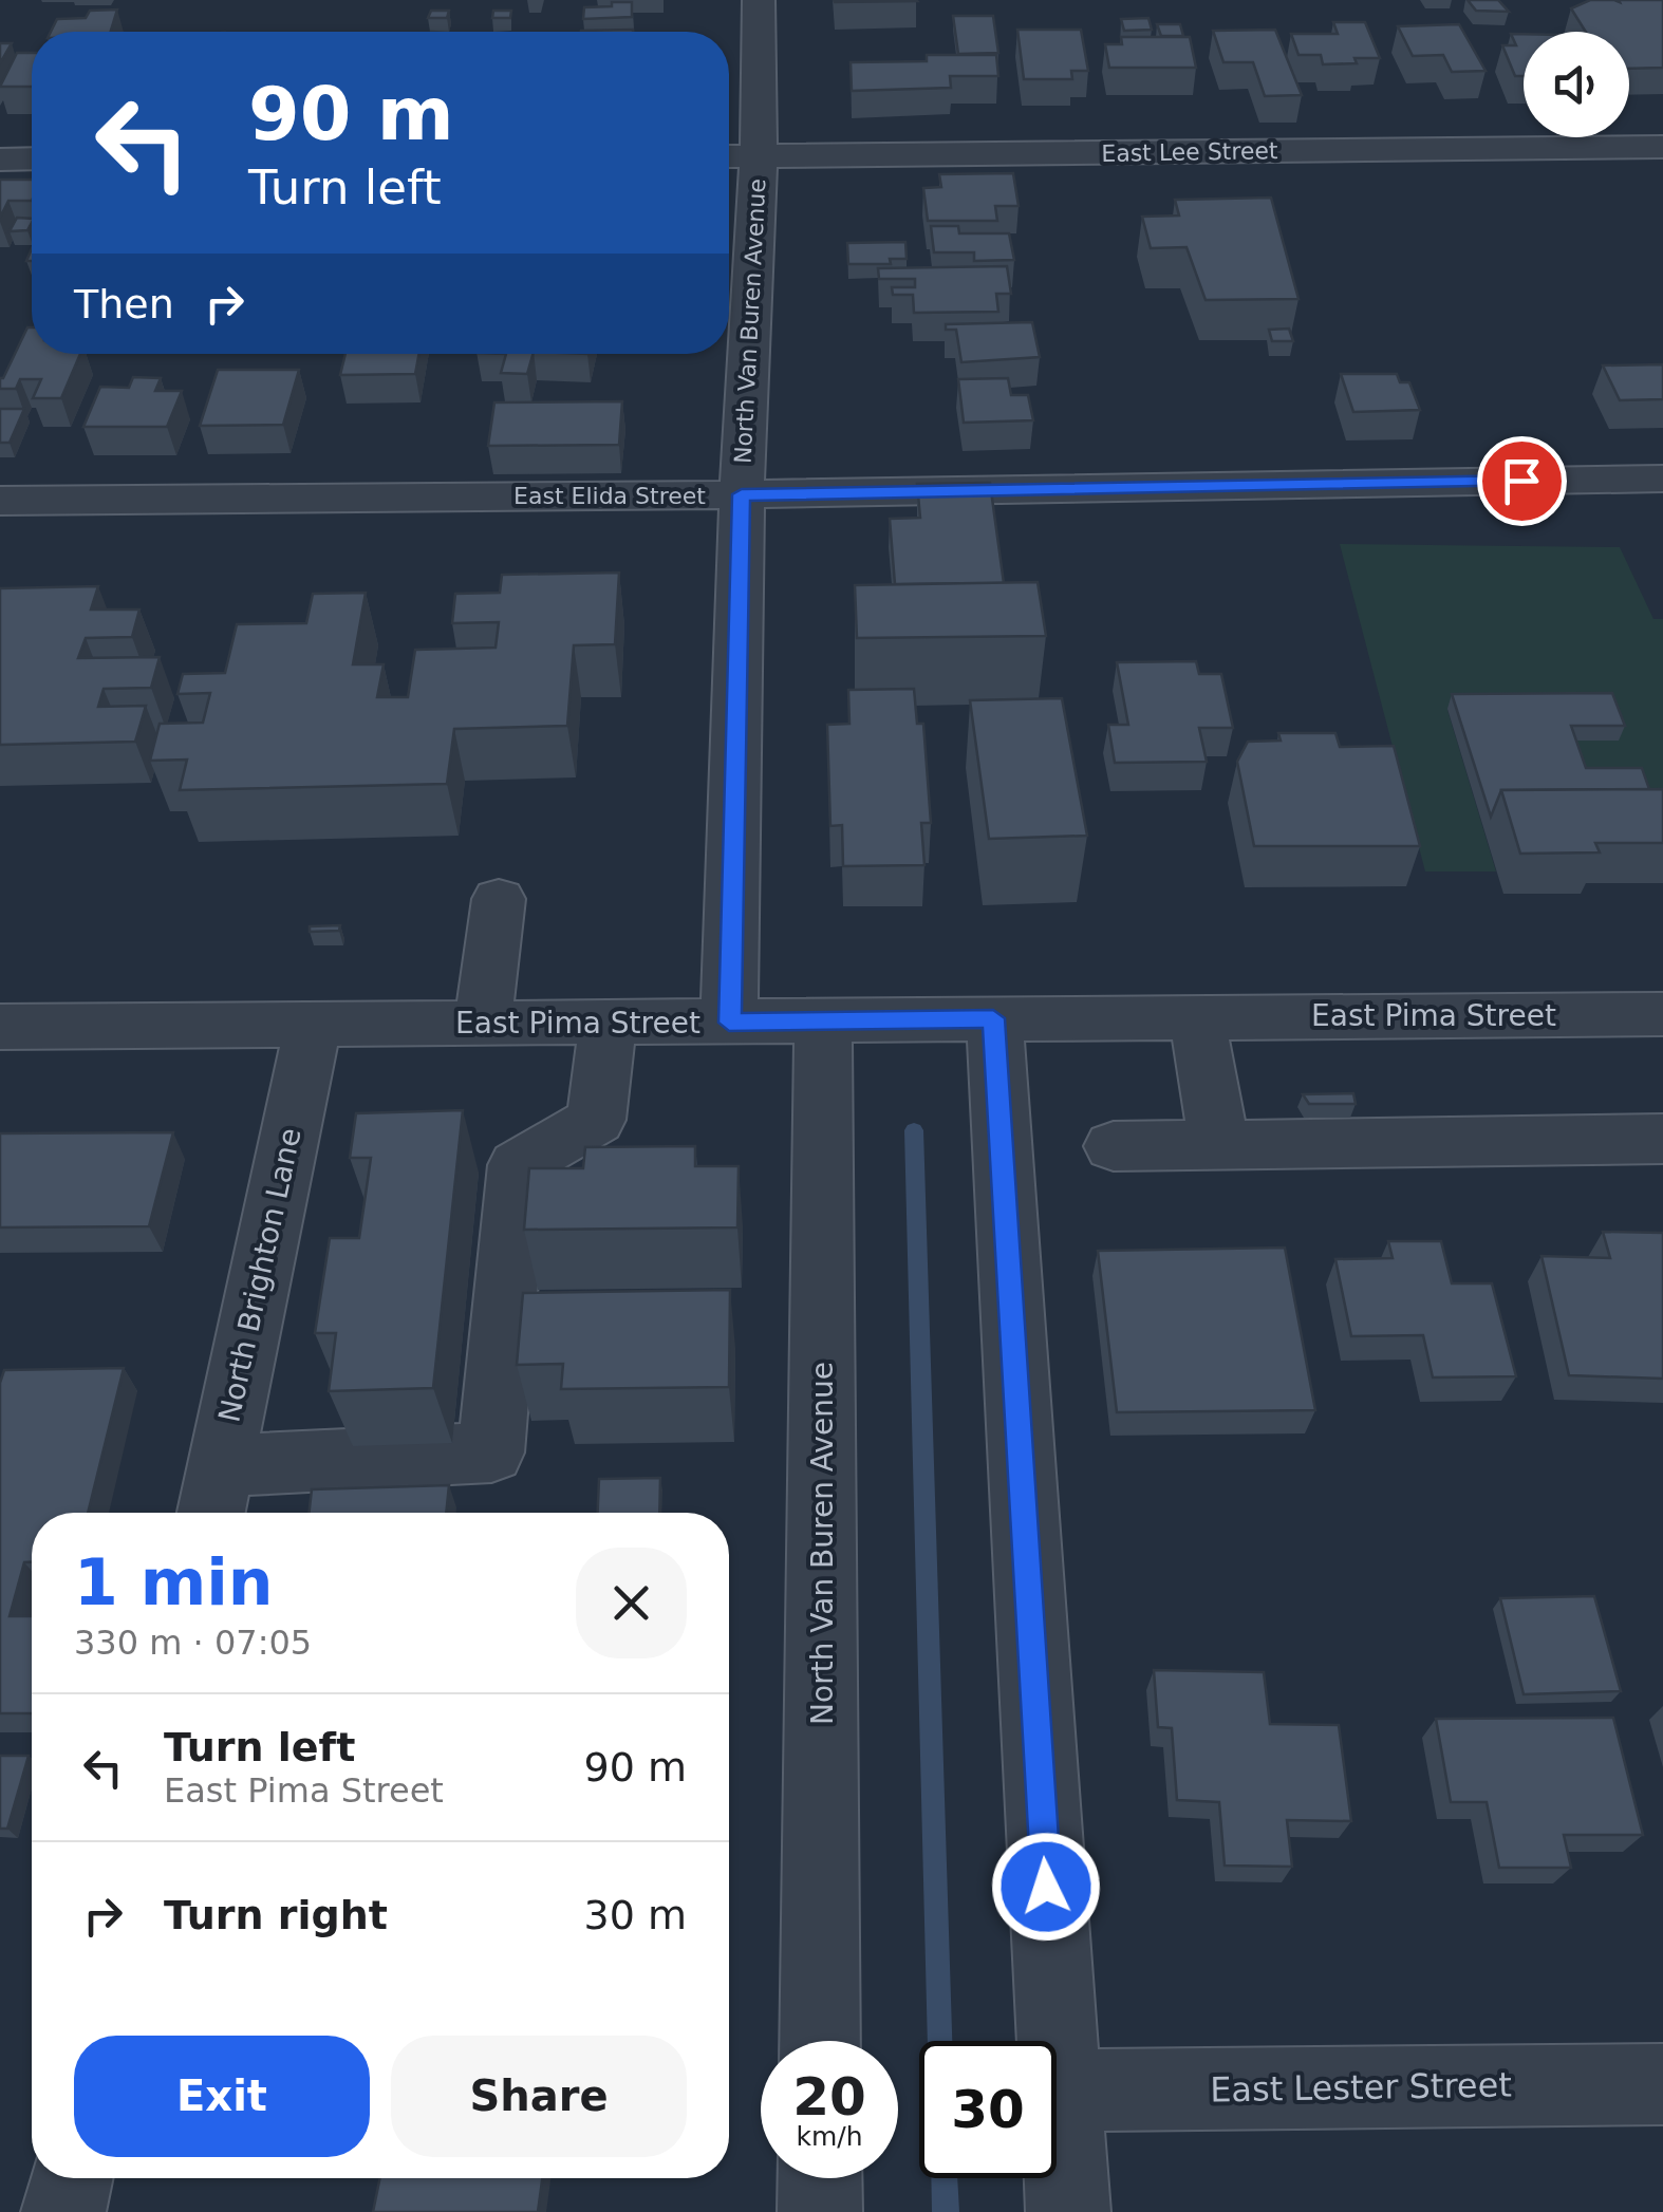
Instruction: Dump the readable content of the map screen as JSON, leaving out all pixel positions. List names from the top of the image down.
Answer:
{
  "streets": {
    "street": [
      "East Lee Street",
      "North Van Buren Avenue",
      "East Elida Street",
      "East Pima Street",
      "North Brighton Lane",
      "East Lester Street"
    ]
  },
  "crossings": [
    ["East Lee Street", "North Van Buren Avenue"],
    ["North Van Buren Avenue", "East Elida Street"],
    ["North Van Buren Avenue", "East Pima Street"],
    ["East Pima Street", "North Brighton Lane"]
  ],
  "page": {
    "turn": ["90 m", "Turn left"],
    "then": "Then",
    "heading": ["1 min", "330 m · 07:05"],
    "list": [
      {
        "name": "Turn left",
        "note": "East Pima Street",
        "value": "90 m"
      },
      {
        "name": "Turn right",
        "value": "30 m"
      }
    ],
    "buttons": ["Exit", "Share"],
    "speed": "20 km/h",
    "limit": "30"
  }
}
